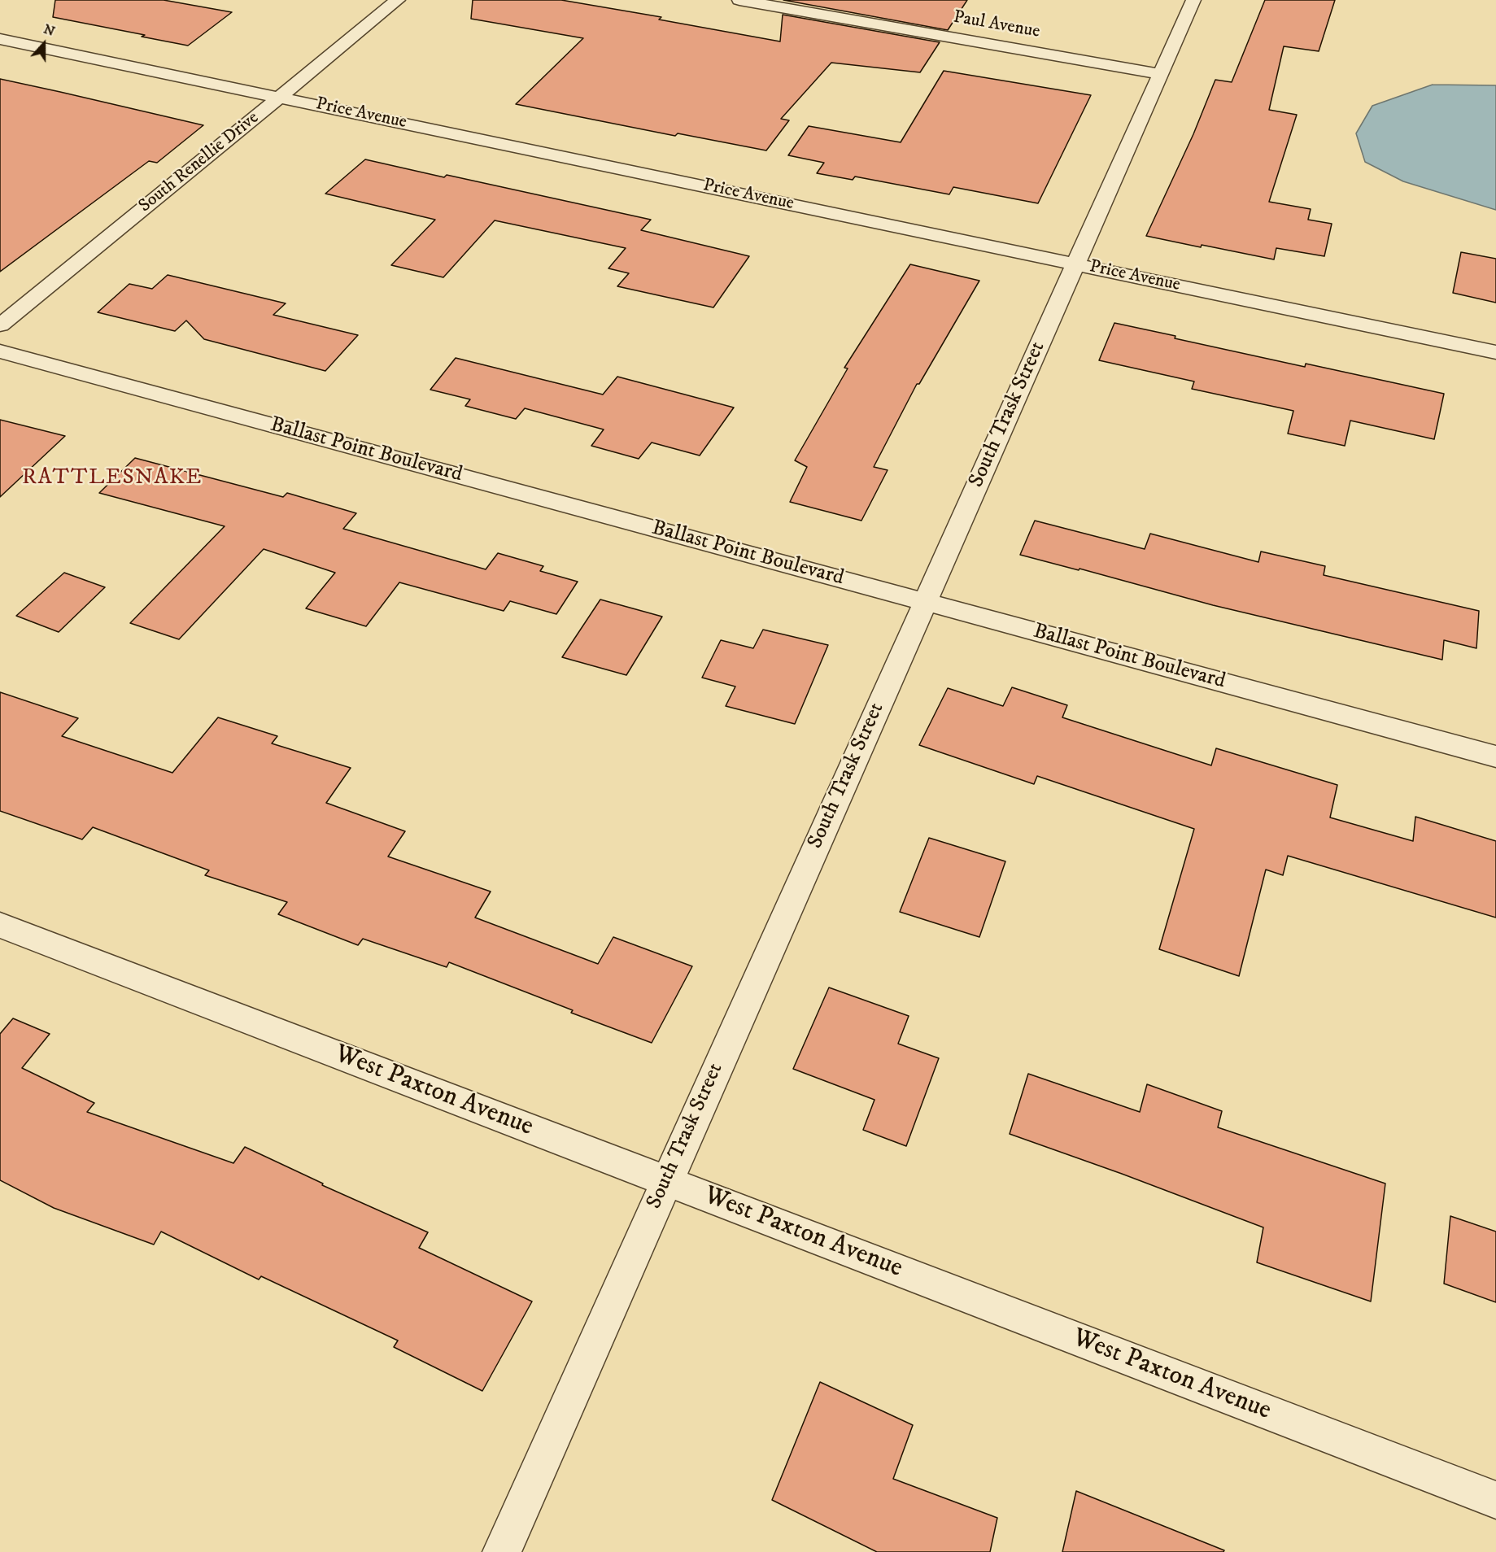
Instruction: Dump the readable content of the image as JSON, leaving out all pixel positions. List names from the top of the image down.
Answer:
{
  "streets": {
    "street": [
      "Paul Avenue",
      "Price Avenue",
      "South Renellie Drive",
      "South Trask Street",
      "Ballast Point Boulevard",
      "West Paxton Avenue"
    ]
  },
  "crossings": [
    ["Paul Avenue", "South Trask Street"],
    ["Price Avenue", "South Renellie Drive"],
    ["Price Avenue", "South Trask Street"],
    ["South Trask Street", "Ballast Point Boulevard"],
    ["South Trask Street", "West Paxton Avenue"]
  ],
  "districts": ["RATTLESNAKE"],
  "north": "top"
}
